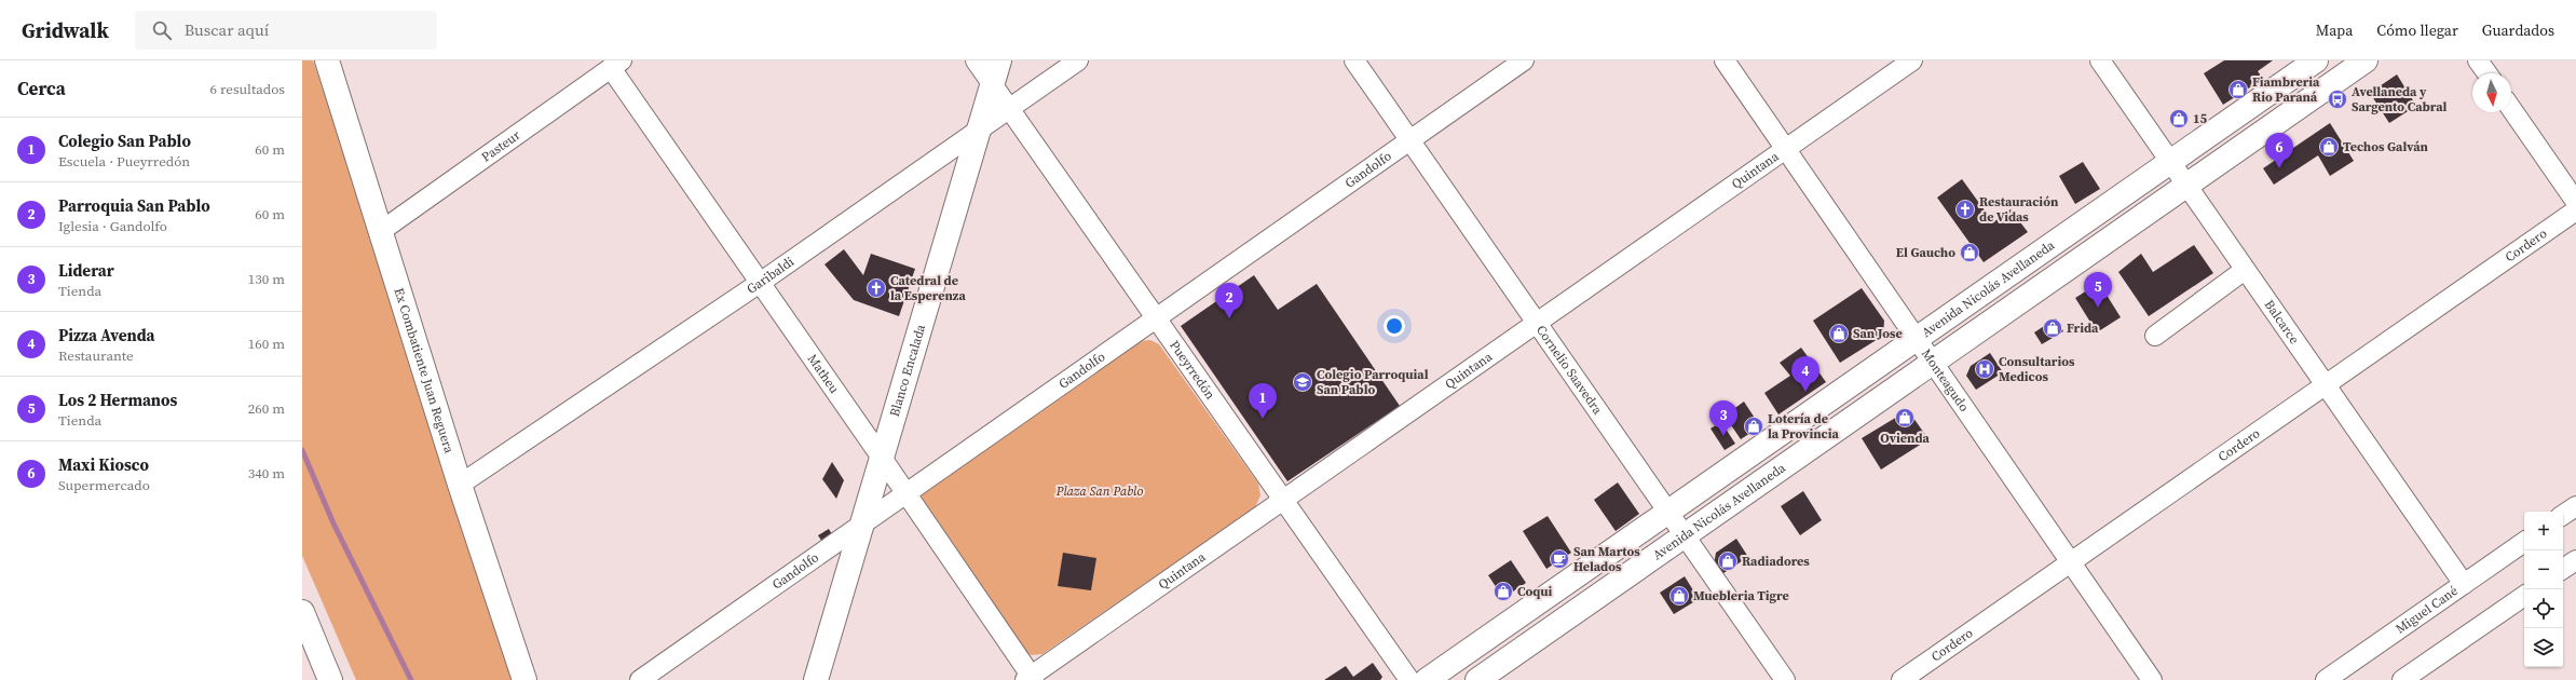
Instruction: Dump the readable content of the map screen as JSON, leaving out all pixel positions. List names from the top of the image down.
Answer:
{
  "streets": {
    "main road": ["Avenida Nicolás Avellaneda", "Ex Combatiente Juan Reguera", "Blanco Encalada"],
    "street": [
      "Pasteur",
      "Gandolfo",
      "Quintana",
      "Cordero",
      "Garibaldi",
      "Balcarce",
      "Pueyrredón",
      "Cornelio Saavedra",
      "Matheu",
      "Monteagudo",
      "Miguel Cané"
    ]
  },
  "crossings": [
    ["Pasteur", "Ex Combatiente Juan Reguera"],
    ["Pasteur", "Matheu"],
    ["Gandolfo", "Blanco Encalada"],
    ["Gandolfo", "Pueyrredón"],
    ["Gandolfo", "Cornelio Saavedra"],
    ["Gandolfo", "Matheu"],
    ["Quintana", "Pueyrredón"],
    ["Quintana", "Cornelio Saavedra"],
    ["Quintana", "Matheu"],
    ["Quintana", "Monteagudo"],
    ["Cordero", "Balcarce"],
    ["Cordero", "Monteagudo"],
    ["Garibaldi", "Ex Combatiente Juan Reguera"],
    ["Garibaldi", "Blanco Encalada"],
    ["Garibaldi", "Pueyrredón"],
    ["Garibaldi", "Matheu"],
    ["Avenida Nicolás Avellaneda", "Balcarce"],
    ["Avenida Nicolás Avellaneda", "Cornelio Saavedra"],
    ["Avenida Nicolás Avellaneda", "Monteagudo"],
    ["Balcarce", "Miguel Cané"],
    ["Blanco Encalada", "Pueyrredón"],
    ["Blanco Encalada", "Matheu"]
  ],
  "parks": ["Plaza San Pablo"],
  "places": {
    "shop": [
      "Fiambreria Rio Paraná",
      "15",
      "Techos Galván",
      "El Gaucho",
      "Frida",
      "San Jose",
      "Ovienda",
      "Lotería de la Provincia",
      "Radiadores",
      "Coqui",
      "Muebleria Tigre"
    ],
    "bus stop": ["Avellaneda y Sargento Cabral"],
    "church": ["Restauración de Vidas", "Catedral de la Esperenza"],
    "hospital": ["Consultarios Medicos"],
    "school or university": ["Colegio Parroquial San Pablo"],
    "cafe": ["San Martos Helados"]
  },
  "north": "bottom",
  "page": {
    "header": "Gridwalk",
    "search": "Buscar aquí",
    "nav": ["Mapa", "Cómo llegar", "Guardados"],
    "heading": ["Cerca", "6 resultados"],
    "list": [
      {
        "mark": "1",
        "name": "Colegio San Pablo",
        "note": "Escuela · Pueyrredón",
        "value": "60 m"
      },
      {
        "mark": "2",
        "name": "Parroquia San Pablo",
        "note": "Iglesia · Gandolfo",
        "value": "60 m"
      },
      {
        "mark": "3",
        "name": "Liderar",
        "note": "Tienda",
        "value": "130 m"
      },
      {
        "mark": "4",
        "name": "Pizza Avenda",
        "note": "Restaurante",
        "value": "160 m"
      },
      {
        "mark": "5",
        "name": "Los 2 Hermanos",
        "note": "Tienda",
        "value": "260 m"
      },
      {
        "mark": "6",
        "name": "Maxi Kiosco",
        "note": "Supermercado",
        "value": "340 m"
      }
    ],
    "pins": [
      "6",
      "5",
      "2",
      "4",
      "1",
      "3"
    ],
    "map_buttons": ["+", "−"]
  }
}
